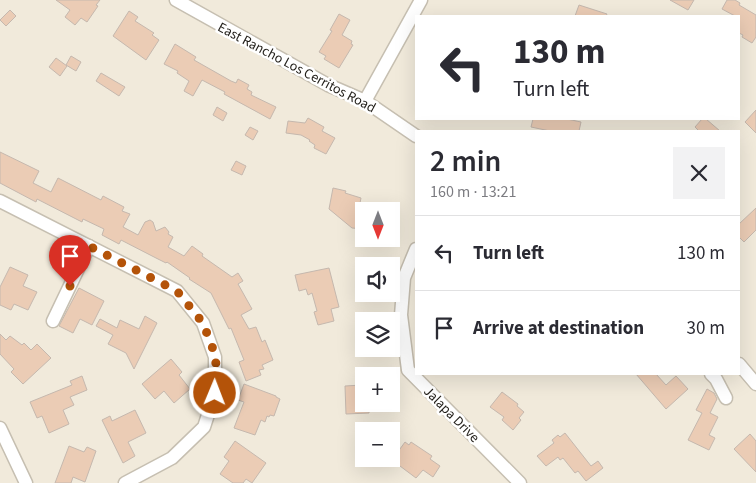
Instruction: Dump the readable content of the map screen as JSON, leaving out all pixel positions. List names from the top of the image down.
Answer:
{
  "streets": {
    "street": ["East Rancho Los Cerritos Road", "Jalapa Drive"]
  },
  "north": "bottom",
  "page": {
    "turn": ["130 m", "Turn left"],
    "heading": ["2 min", "160 m · 13:21"],
    "map_buttons": ["+", "−"],
    "list": [
      {
        "name": "Turn left",
        "value": "130 m"
      },
      {
        "name": "Arrive at destination",
        "value": "30 m"
      }
    ]
  }
}
